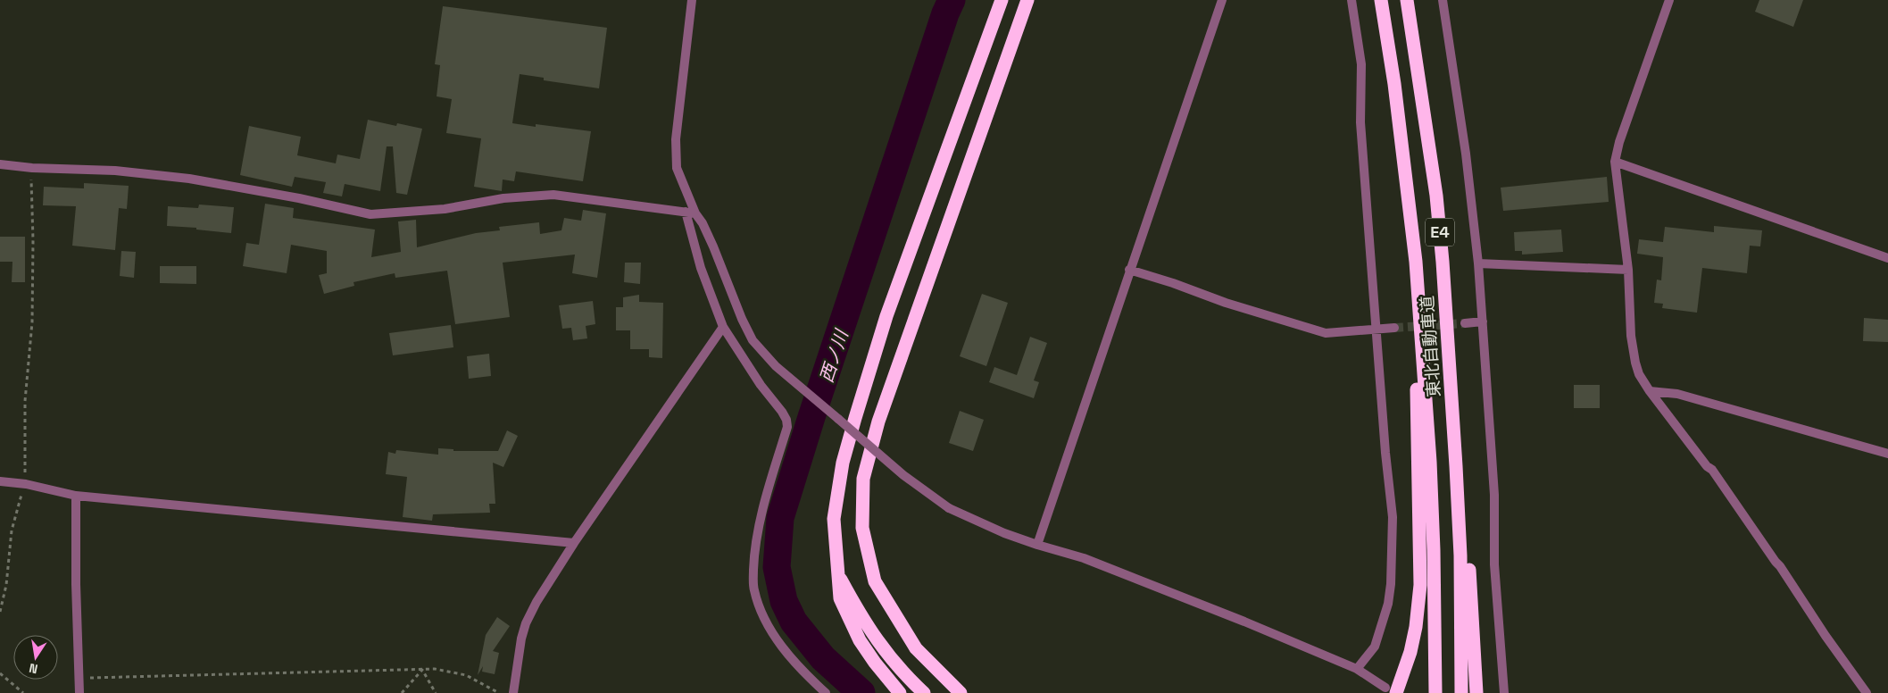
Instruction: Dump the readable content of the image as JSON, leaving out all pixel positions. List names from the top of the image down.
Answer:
{
  "streets": {
    "highway": ["E4", "東北自動車道"]
  },
  "water": ["西ノ川"],
  "north": "bottom"
}
